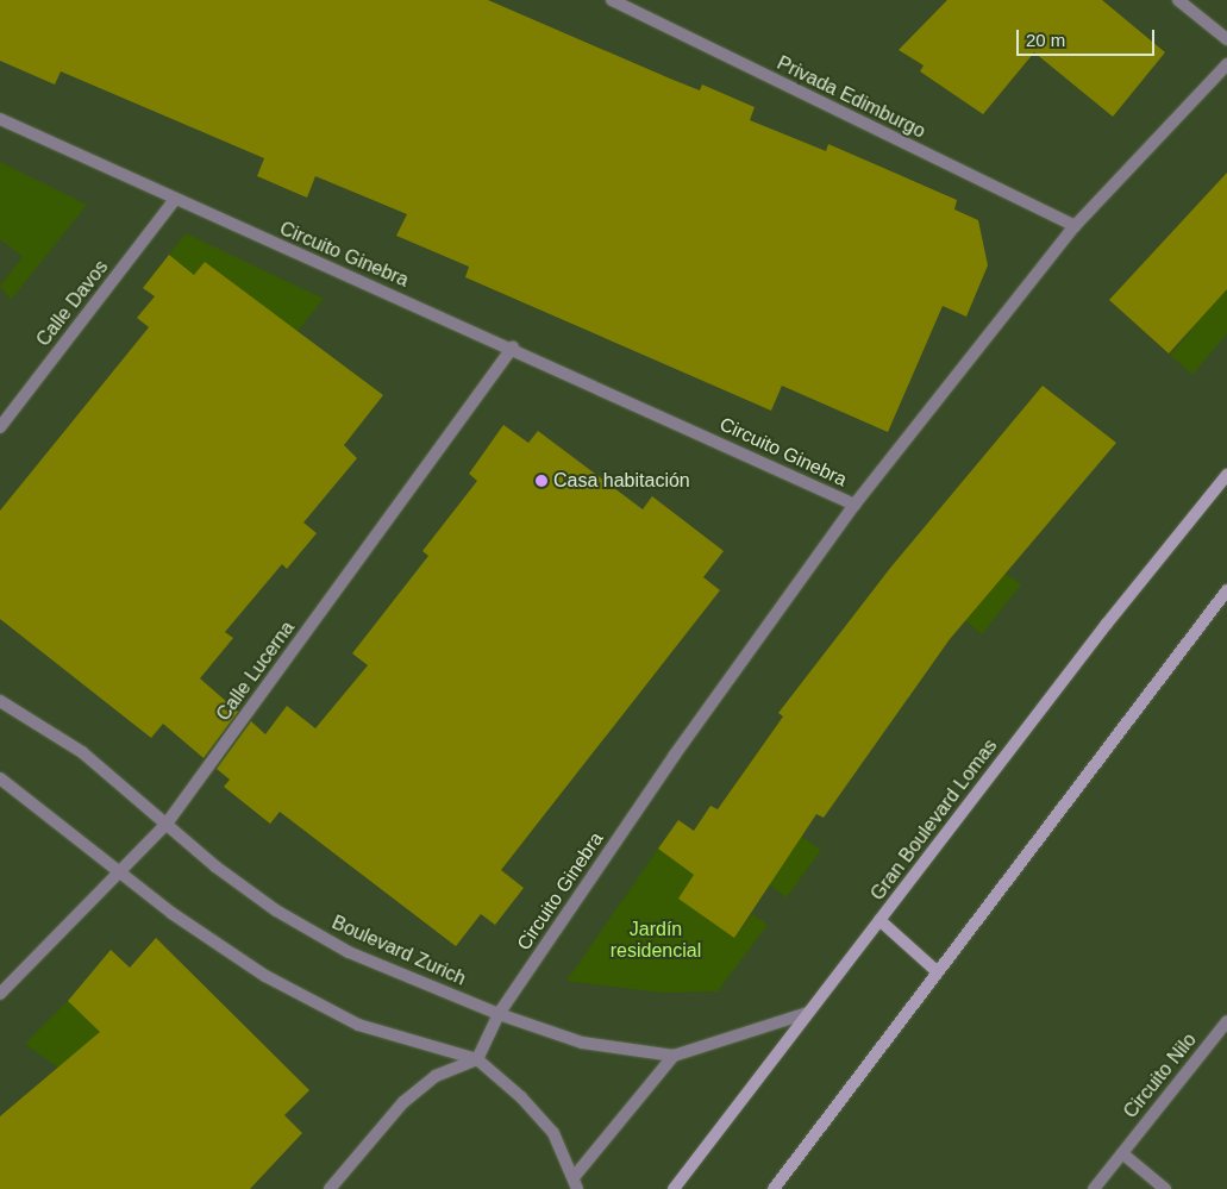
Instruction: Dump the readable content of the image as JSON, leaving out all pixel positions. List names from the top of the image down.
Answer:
{
  "streets": {
    "main road": ["Gran Boulevard Lomas"],
    "street": [
      "Privada Edimburgo",
      "Circuito Ginebra",
      "Calle Davos",
      "Calle Lucerna",
      "Boulevard Zurich",
      "Circuito Nilo"
    ]
  },
  "crossings": [
    ["Circuito Ginebra", "Calle Davos"],
    ["Circuito Ginebra", "Calle Lucerna"],
    ["Circuito Ginebra", "Boulevard Zurich"],
    ["Calle Lucerna", "Boulevard Zurich"],
    ["Gran Boulevard Lomas", "Boulevard Zurich"]
  ],
  "parks": ["Jardín residencial"],
  "places": ["Casa habitación"],
  "scale_bar": "20 m"
}
